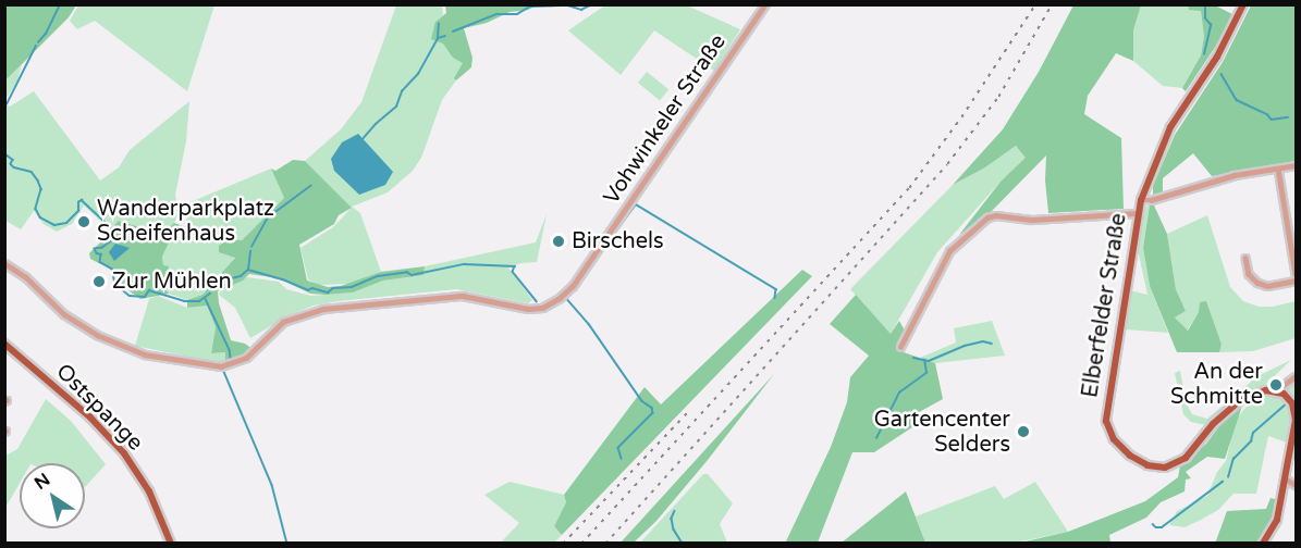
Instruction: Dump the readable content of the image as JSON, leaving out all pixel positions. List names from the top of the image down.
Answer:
{
  "streets": {
    "main road": ["Elberfelder Straße", "Ostspange"],
    "street": ["Vohwinkeler Straße"]
  },
  "places": [
    "Wanderparkplatz Scheifenhaus",
    "Birschels",
    "Zur Mühlen",
    "An der Schmitte",
    "Gartencenter Selders"
  ],
  "north": "top left"
}
